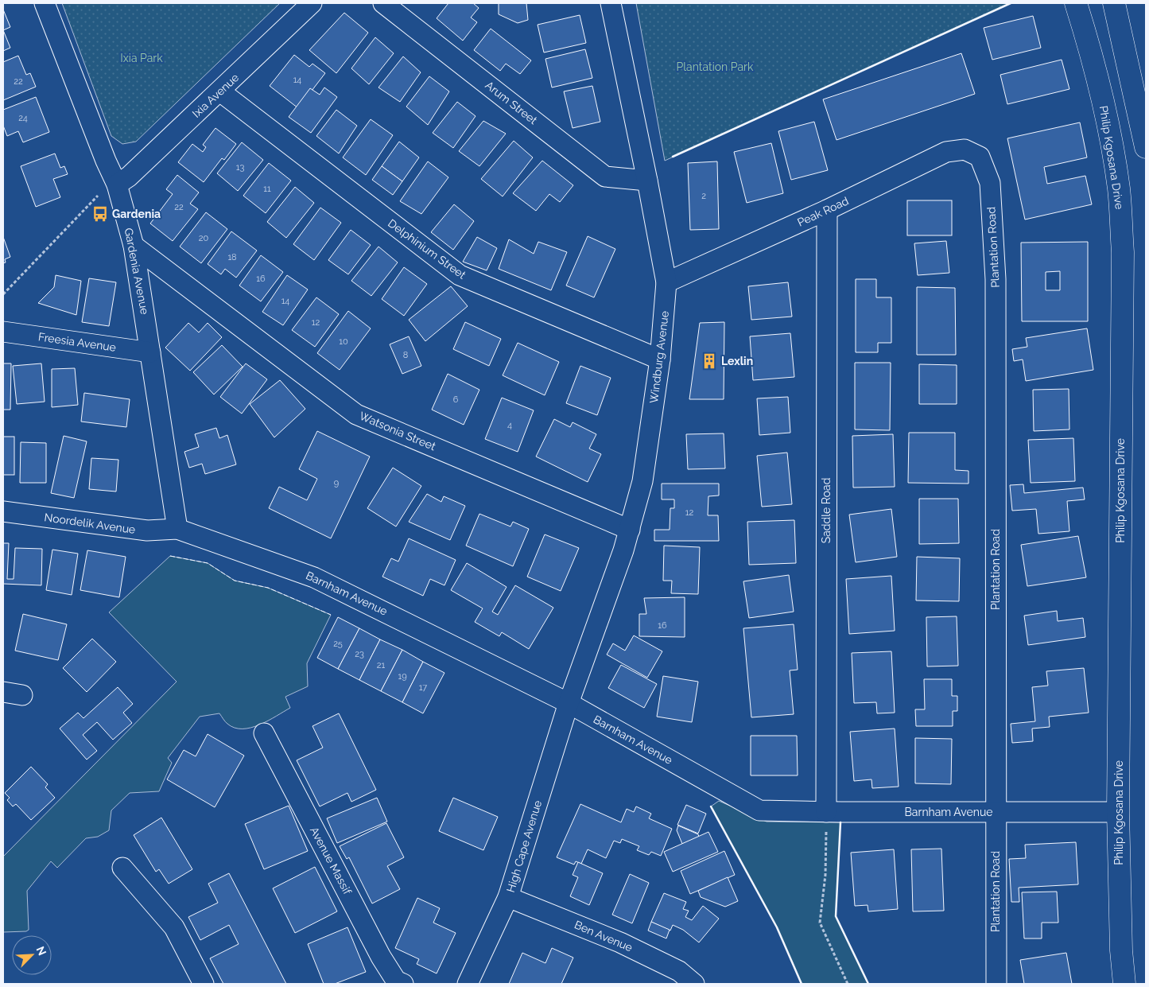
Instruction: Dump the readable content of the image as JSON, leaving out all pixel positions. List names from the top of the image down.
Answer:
{
  "streets": {
    "main road": ["Philip Kgosana Drive"],
    "street": [
      "Ixia Avenue",
      "Arum Street",
      "Peak Road",
      "Plantation Road",
      "Delphinium Street",
      "Gardenia Avenue",
      "Freesia Avenue",
      "Windburg Avenue",
      "Watsonia Street",
      "Saddle Road",
      "Noordelik Avenue",
      "Barnham Avenue",
      "High Cape Avenue",
      "Avenue Massif",
      "Ben Avenue"
    ]
  },
  "crossings": [
    ["Ixia Avenue", "Delphinium Street"],
    ["Ixia Avenue", "Gardenia Avenue"],
    ["Arum Street", "Windburg Avenue"],
    ["Philip Kgosana Drive", "Barnham Avenue"],
    ["Peak Road", "Plantation Road"],
    ["Peak Road", "Windburg Avenue"],
    ["Peak Road", "Saddle Road"],
    ["Plantation Road", "Barnham Avenue"],
    ["Delphinium Street", "Windburg Avenue"],
    ["Gardenia Avenue", "Freesia Avenue"],
    ["Gardenia Avenue", "Watsonia Street"],
    ["Gardenia Avenue", "Noordelik Avenue"],
    ["Gardenia Avenue", "Barnham Avenue"],
    ["Windburg Avenue", "Watsonia Street"],
    ["Windburg Avenue", "Barnham Avenue"],
    ["Windburg Avenue", "High Cape Avenue"],
    ["Saddle Road", "Barnham Avenue"],
    ["Noordelik Avenue", "Barnham Avenue"],
    ["Barnham Avenue", "High Cape Avenue"],
    ["High Cape Avenue", "Ben Avenue"]
  ],
  "parks": ["Ixia Park", "Plantation Park"],
  "places": {
    "bus stop": ["Gardenia"],
    "building": ["Lexlin"]
  },
  "house_numbers": [
    "14",
    "22",
    "24",
    "13",
    "11",
    "2",
    "22",
    "20",
    "18",
    "16",
    "14",
    "12",
    "10",
    "8",
    "6",
    "4",
    "9",
    "12",
    "16",
    "25",
    "23",
    "21",
    "19",
    "17"
  ],
  "north": "top right"
}
